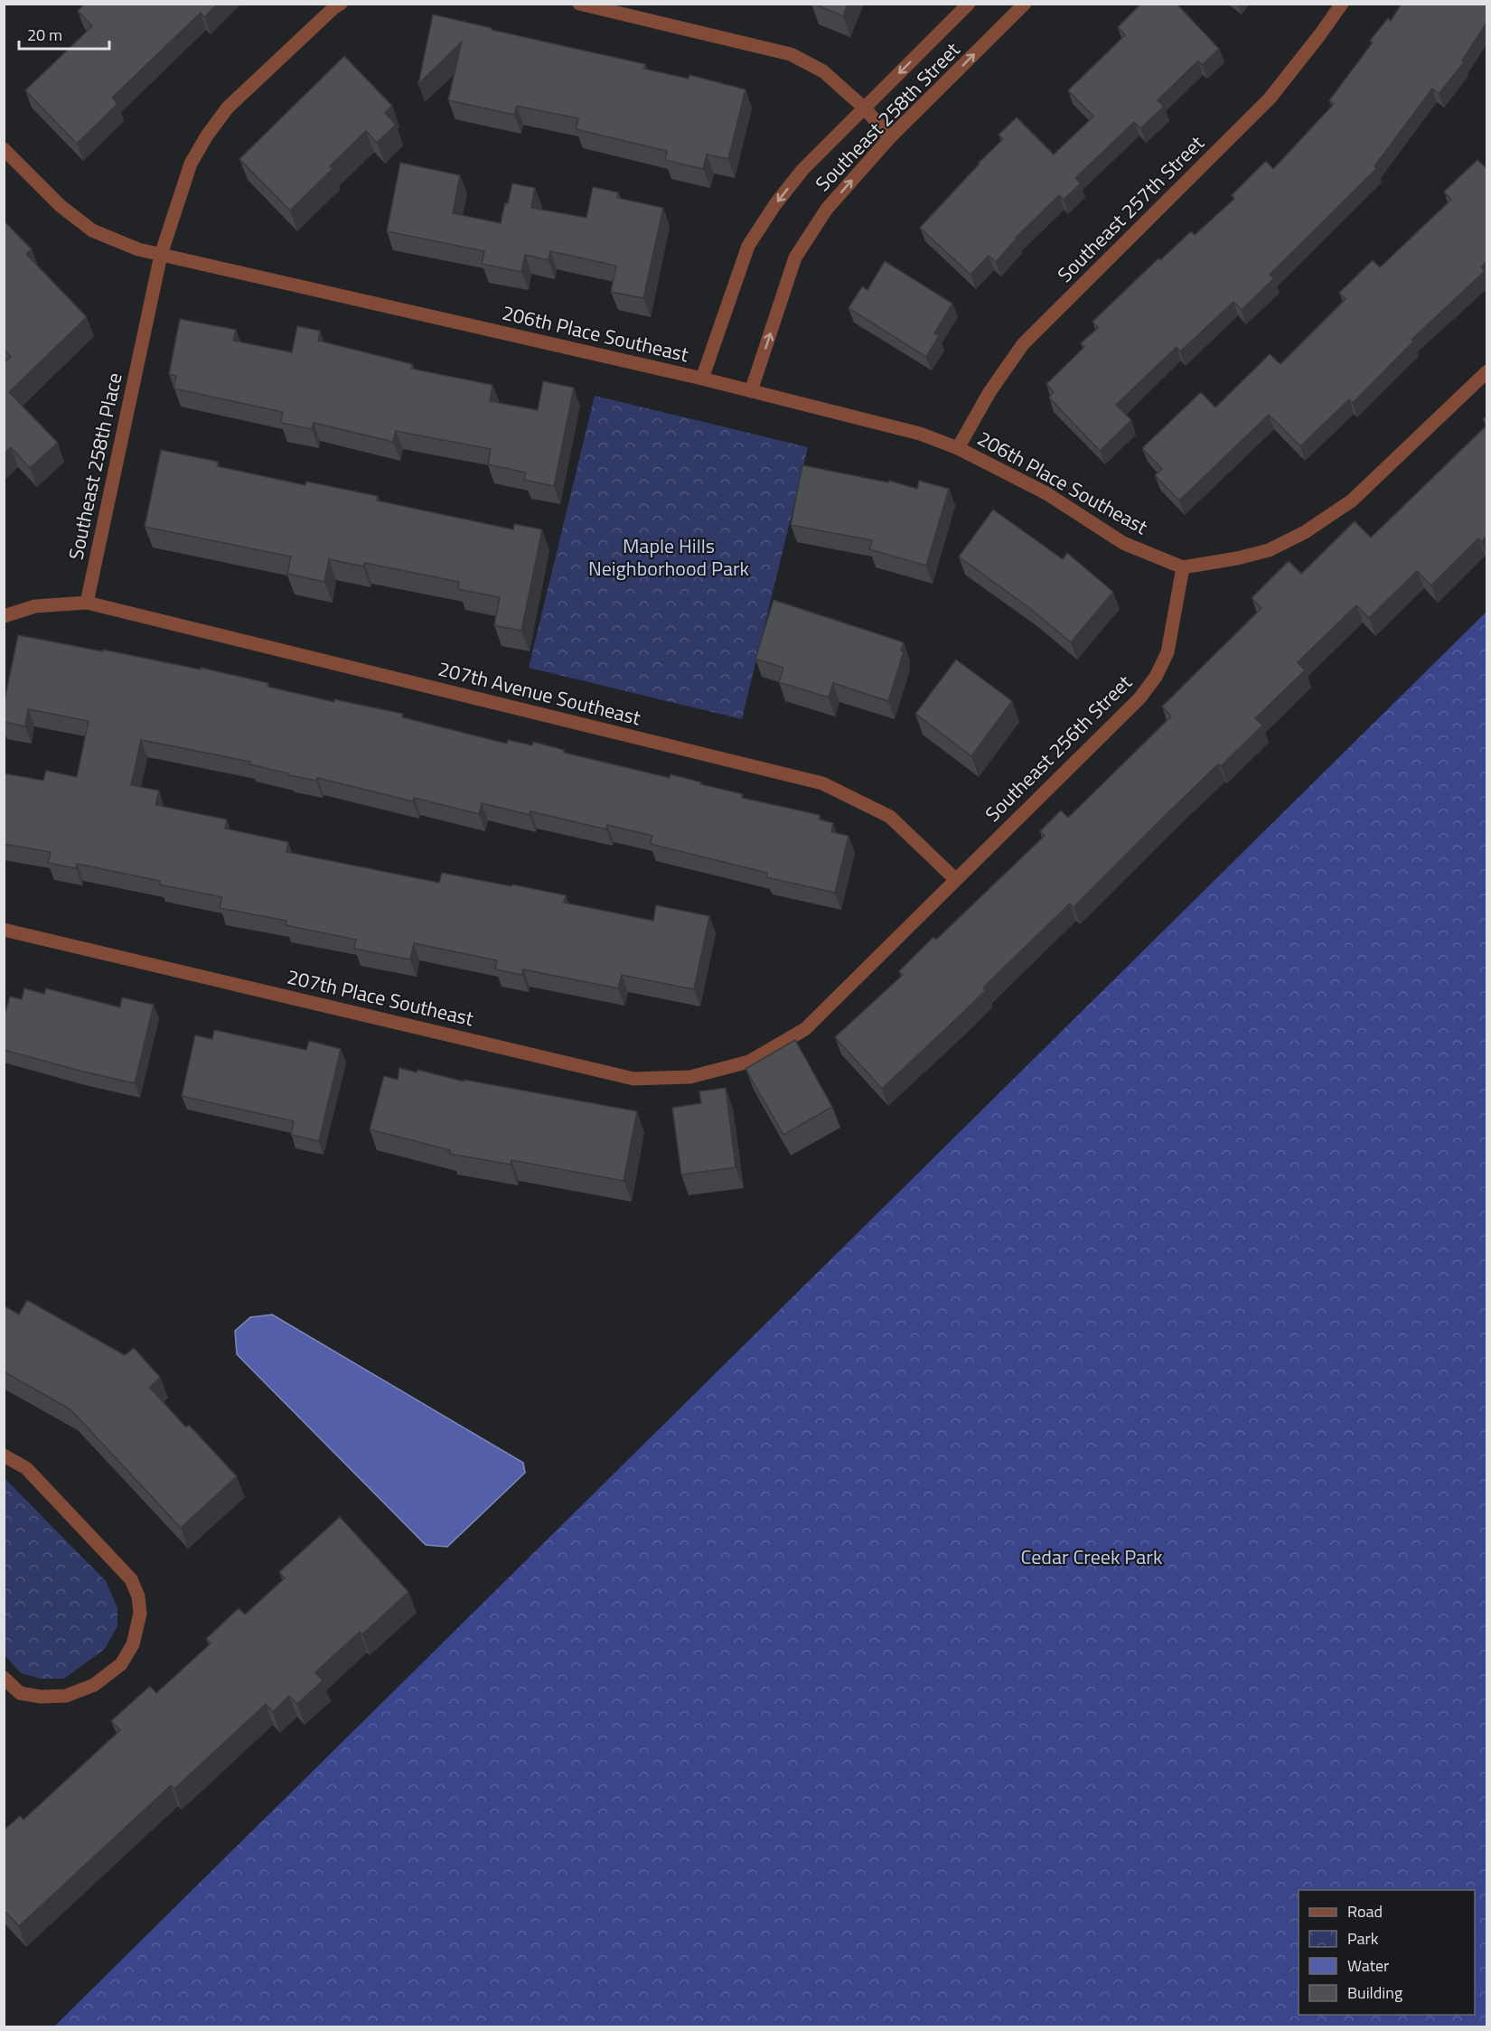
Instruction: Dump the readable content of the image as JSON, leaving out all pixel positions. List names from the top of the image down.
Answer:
{
  "streets": {
    "street": [
      "Southeast 258th Street",
      "Southeast 257th Street",
      "206th Place Southeast",
      "Southeast 258th Place",
      "207th Avenue Southeast",
      "Southeast 256th Street",
      "207th Place Southeast"
    ]
  },
  "crossings": [
    ["Southeast 258th Street", "206th Place Southeast"],
    ["Southeast 257th Street", "206th Place Southeast"],
    ["206th Place Southeast", "Southeast 258th Place"],
    ["206th Place Southeast", "Southeast 256th Street"],
    ["Southeast 258th Place", "207th Avenue Southeast"],
    ["207th Avenue Southeast", "Southeast 256th Street"],
    ["Southeast 256th Street", "207th Place Southeast"]
  ],
  "parks": ["Maple Hills Neighborhood Park", "Cedar Creek Park"],
  "legend": [
    "Road",
    "Park",
    "Water",
    "Building"
  ],
  "scale_bar": "20 m"
}
